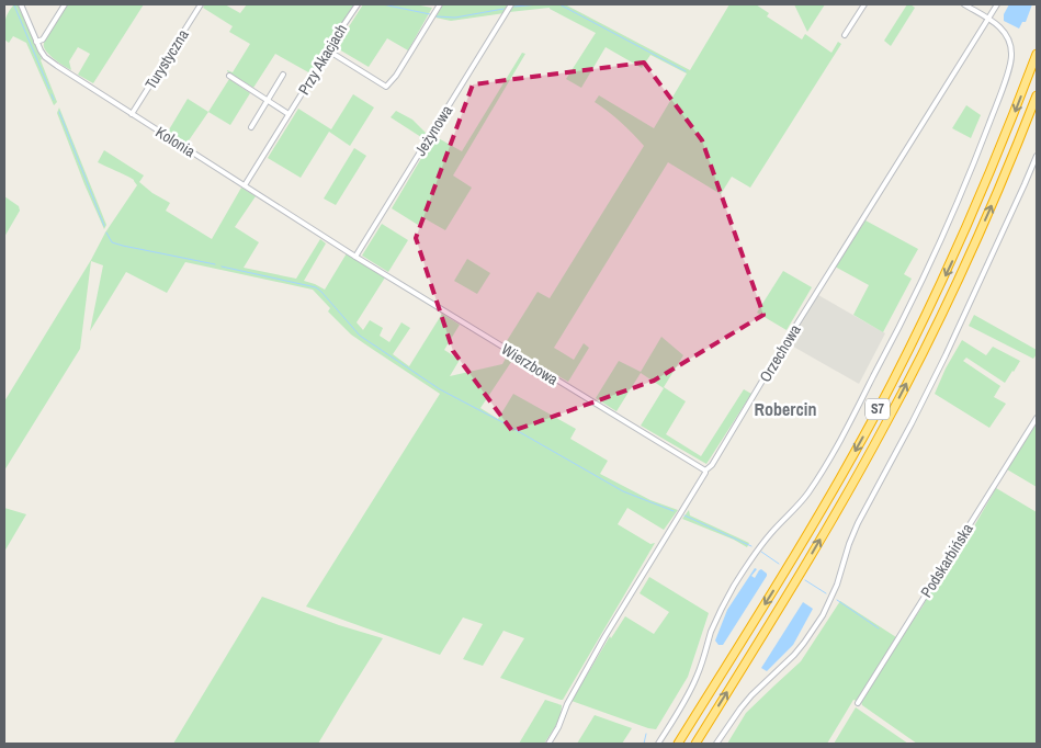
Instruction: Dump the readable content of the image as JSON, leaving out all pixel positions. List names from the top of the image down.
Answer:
{
  "streets": {
    "highway": ["S7"],
    "street": [
      "Turystyczna",
      "Przy Akacjach",
      "Jeżynowa",
      "Kolonia",
      "Orzechowa",
      "Wierzbowa",
      "Podskarbińska"
    ]
  },
  "crossings": [
    ["Turystyczna", "Kolonia"],
    ["Przy Akacjach", "Kolonia"],
    ["Jeżynowa", "Kolonia"],
    ["Jeżynowa", "Wierzbowa"],
    ["Kolonia", "Wierzbowa"],
    ["Orzechowa", "Wierzbowa"]
  ],
  "districts": ["Robercin"]
}
